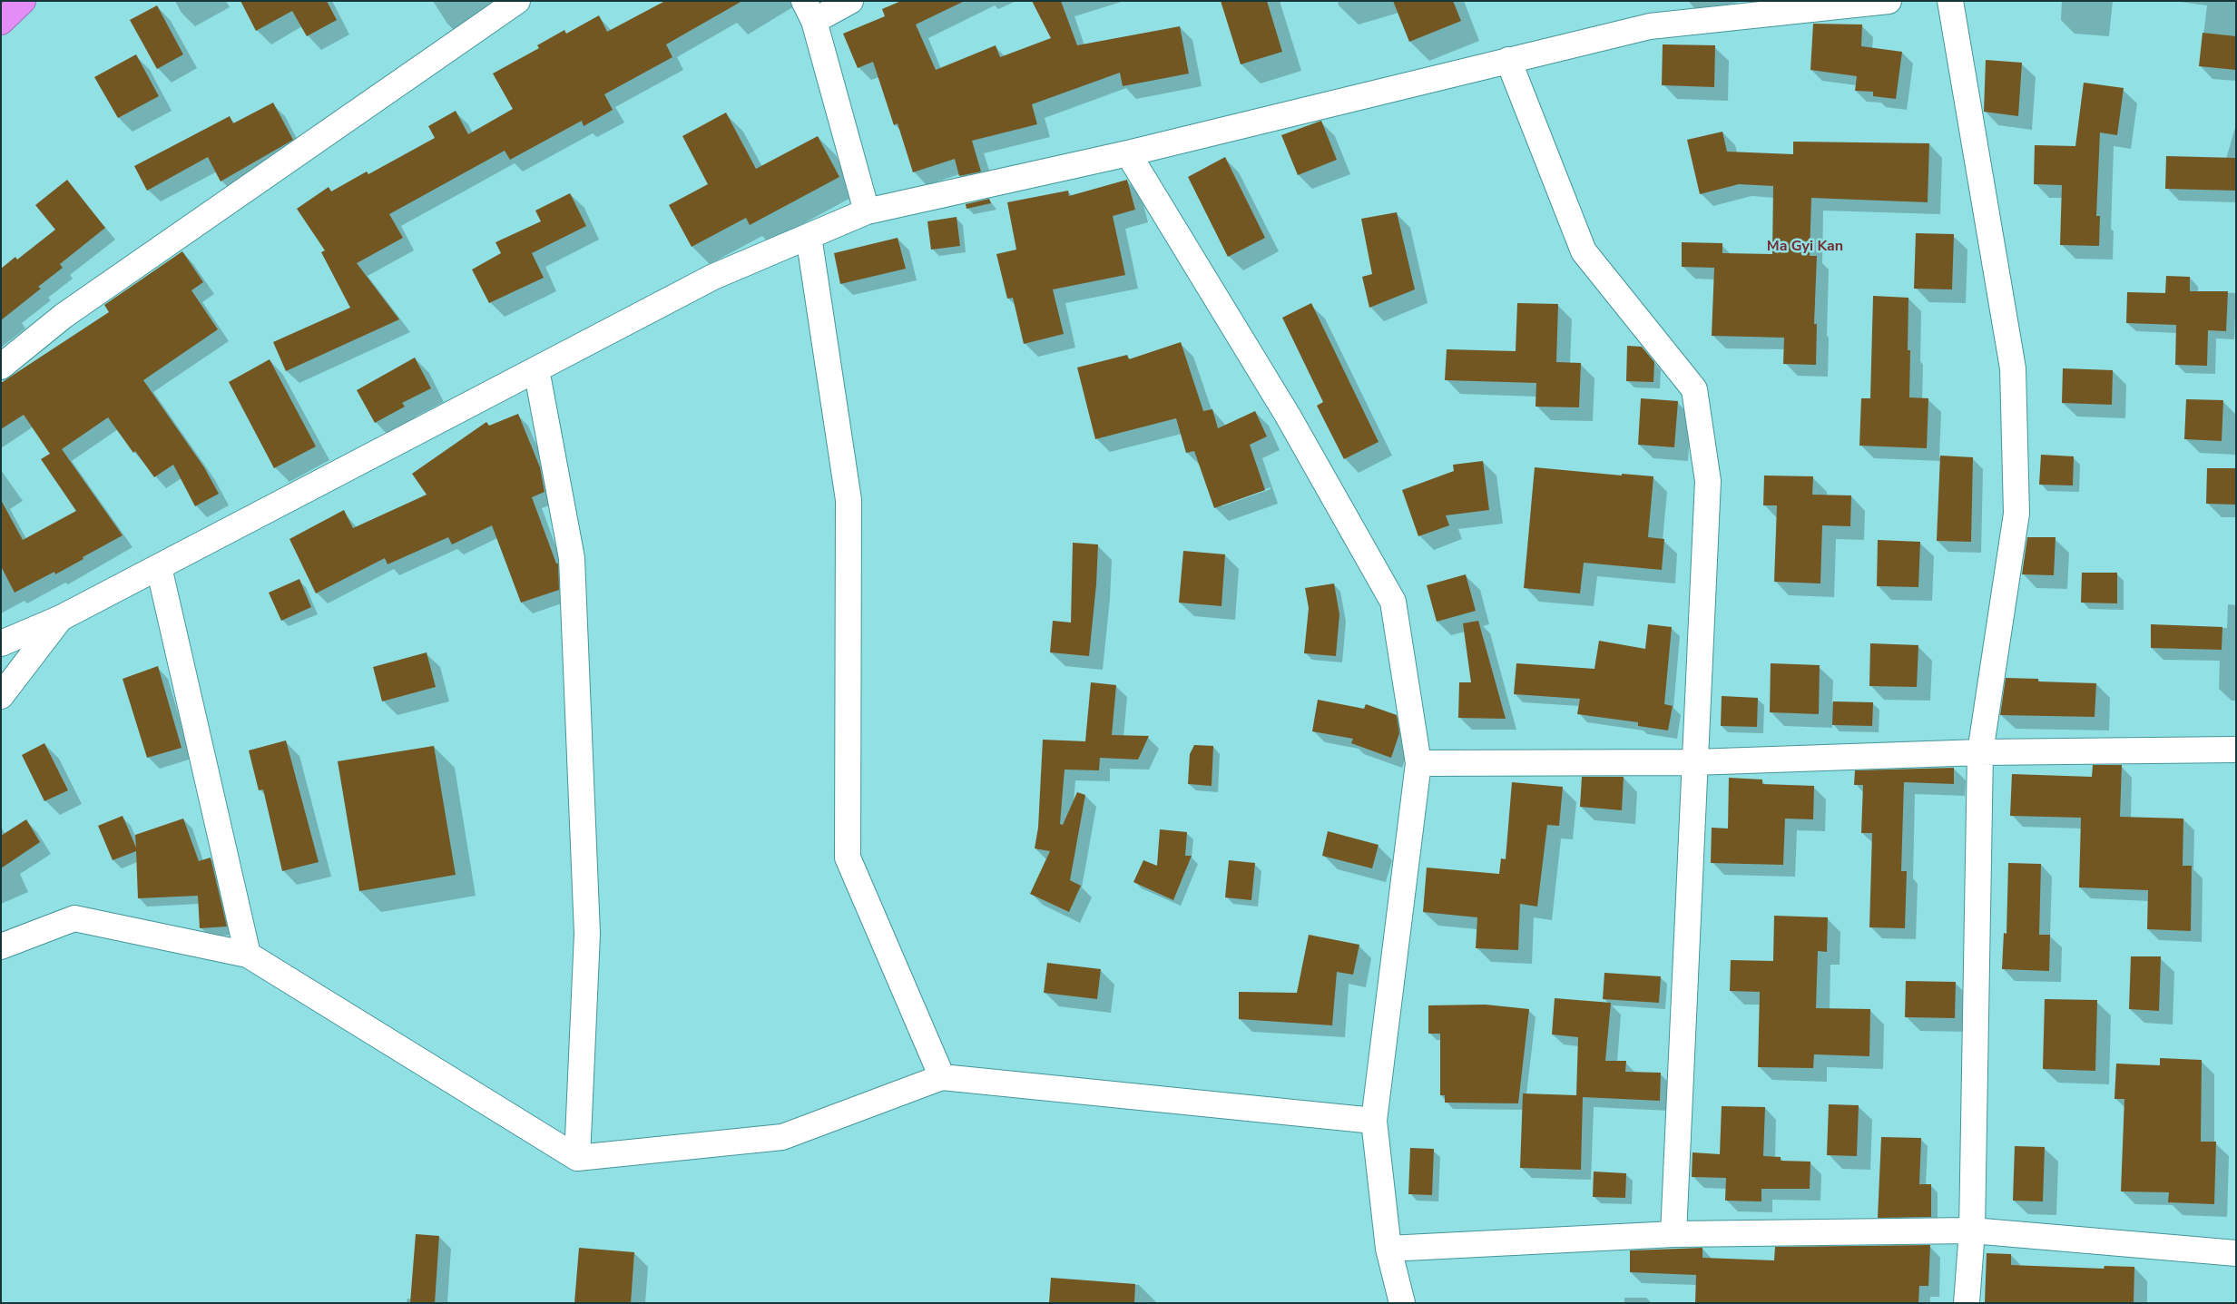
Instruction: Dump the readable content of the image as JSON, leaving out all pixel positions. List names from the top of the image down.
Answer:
{
  "districts": ["Ma Gyi Kan"]
}
